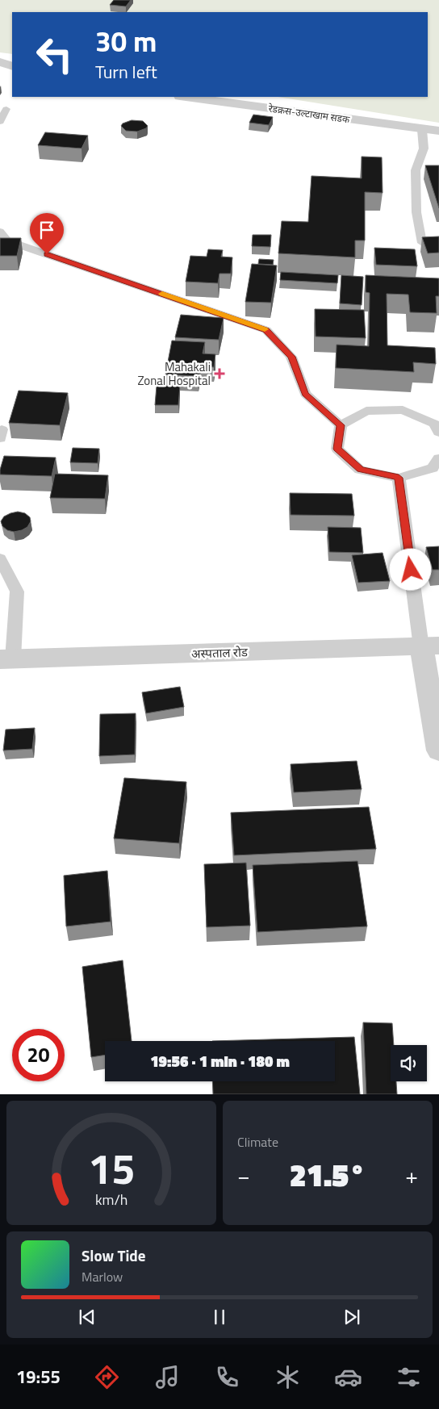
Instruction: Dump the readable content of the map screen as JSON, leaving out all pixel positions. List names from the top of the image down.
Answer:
{
  "streets": {
    "street": ["रेडक्रस-उल्टाखाम सडक", "अस्पताल रोड"]
  },
  "places": {
    "health": ["Mahakali Zonal Hospital"]
  },
  "page": {
    "turn": ["30 m", "Turn left"],
    "limit": "20",
    "trip": "19:56 · 1 min · 180 m",
    "tile": "Climate",
    "heat": ["−", "21.5°", "+"],
    "song": ["Slow Tide", "Marlow"],
    "tabs": "19:55",
    "gauge": ["15", "km/h"]
  }
}
